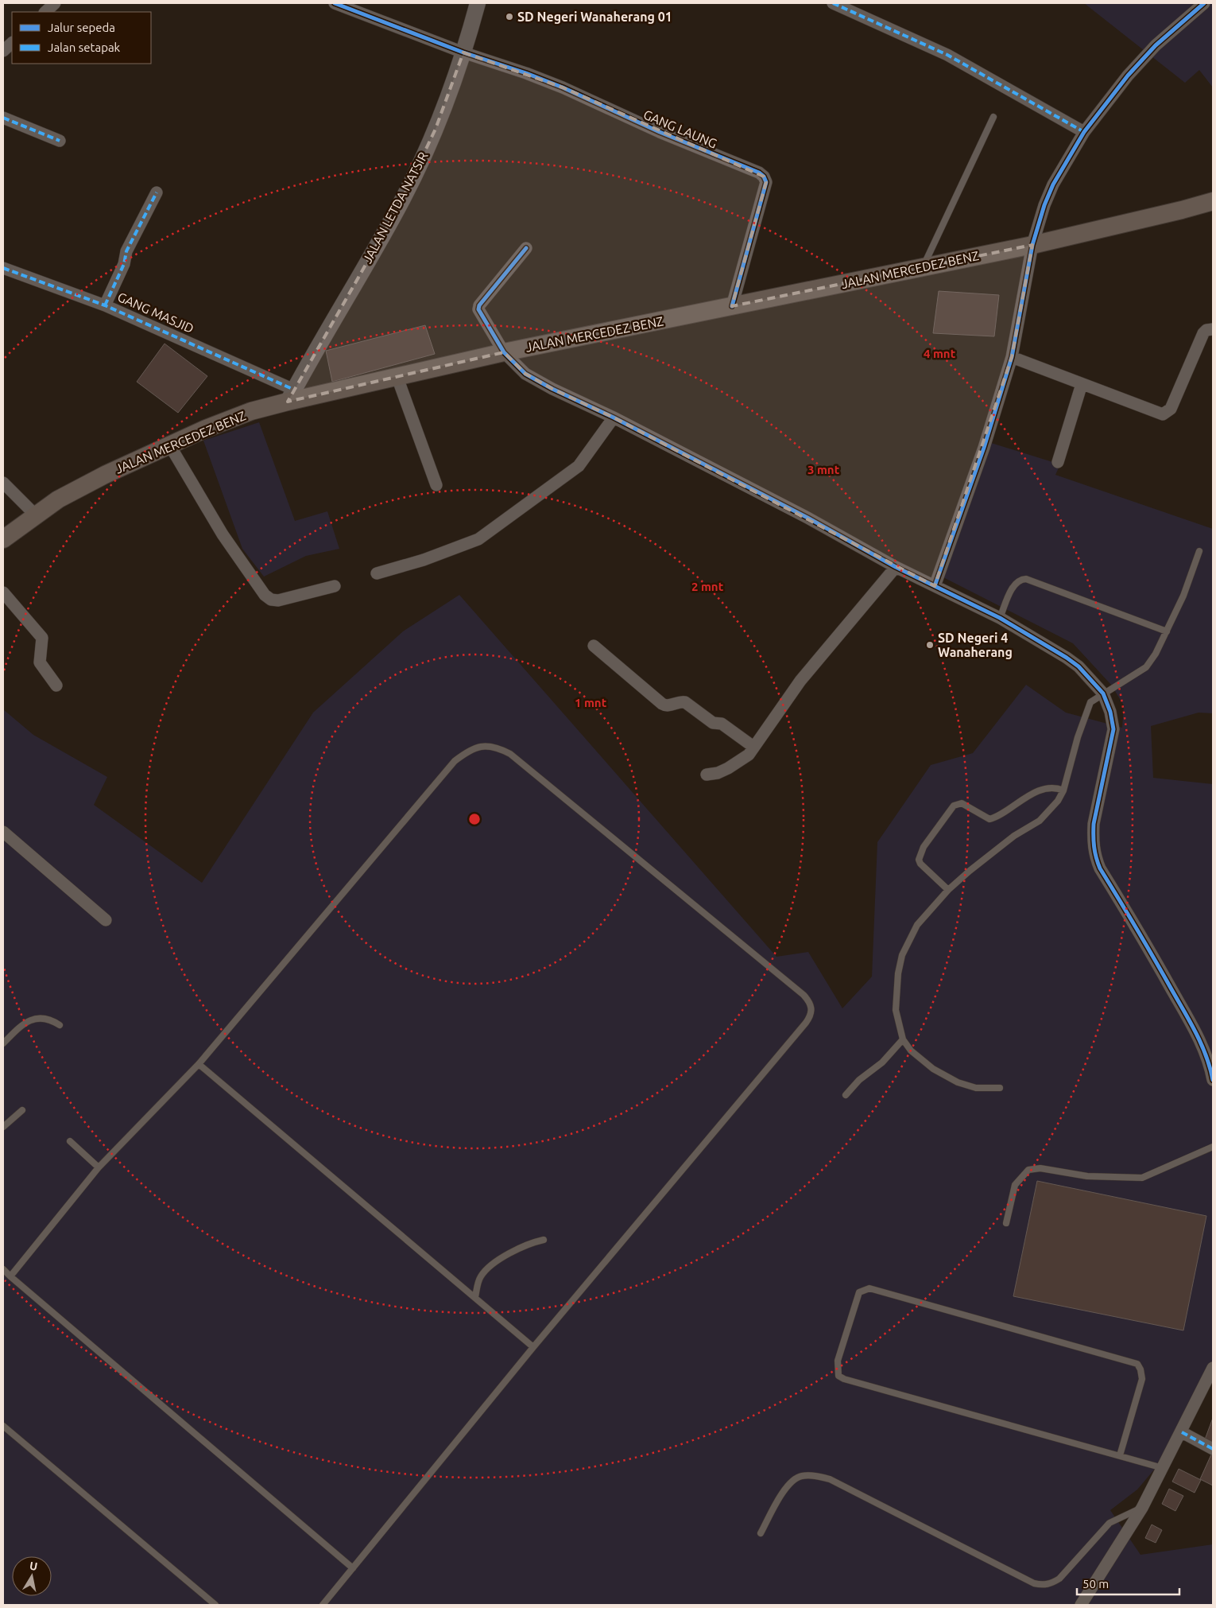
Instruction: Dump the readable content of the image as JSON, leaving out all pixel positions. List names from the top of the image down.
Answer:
{
  "streets": {
    "main road": ["JALAN MERCEDEZ BENZ"],
    "street": ["GANG LAUNG", "JALAN LETDA NATSIR", "GANG MASJID"]
  },
  "crossings": [
    ["GANG LAUNG", "JALAN LETDA NATSIR"],
    ["GANG LAUNG", "JALAN MERCEDEZ BENZ"],
    ["JALAN LETDA NATSIR", "JALAN MERCEDEZ BENZ"],
    ["JALAN LETDA NATSIR", "GANG MASJID"],
    ["JALAN MERCEDEZ BENZ", "GANG MASJID"]
  ],
  "places": ["SD Negeri Wanaherang 01", "SD Negeri 4 Wanaherang"],
  "legend": ["Jalur sepeda", "Jalan setapak"],
  "scale_bar": "50 m",
  "north": "top",
  "rings": [
    "4 mnt",
    "3 mnt",
    "2 mnt",
    "1 mnt"
  ]
}
